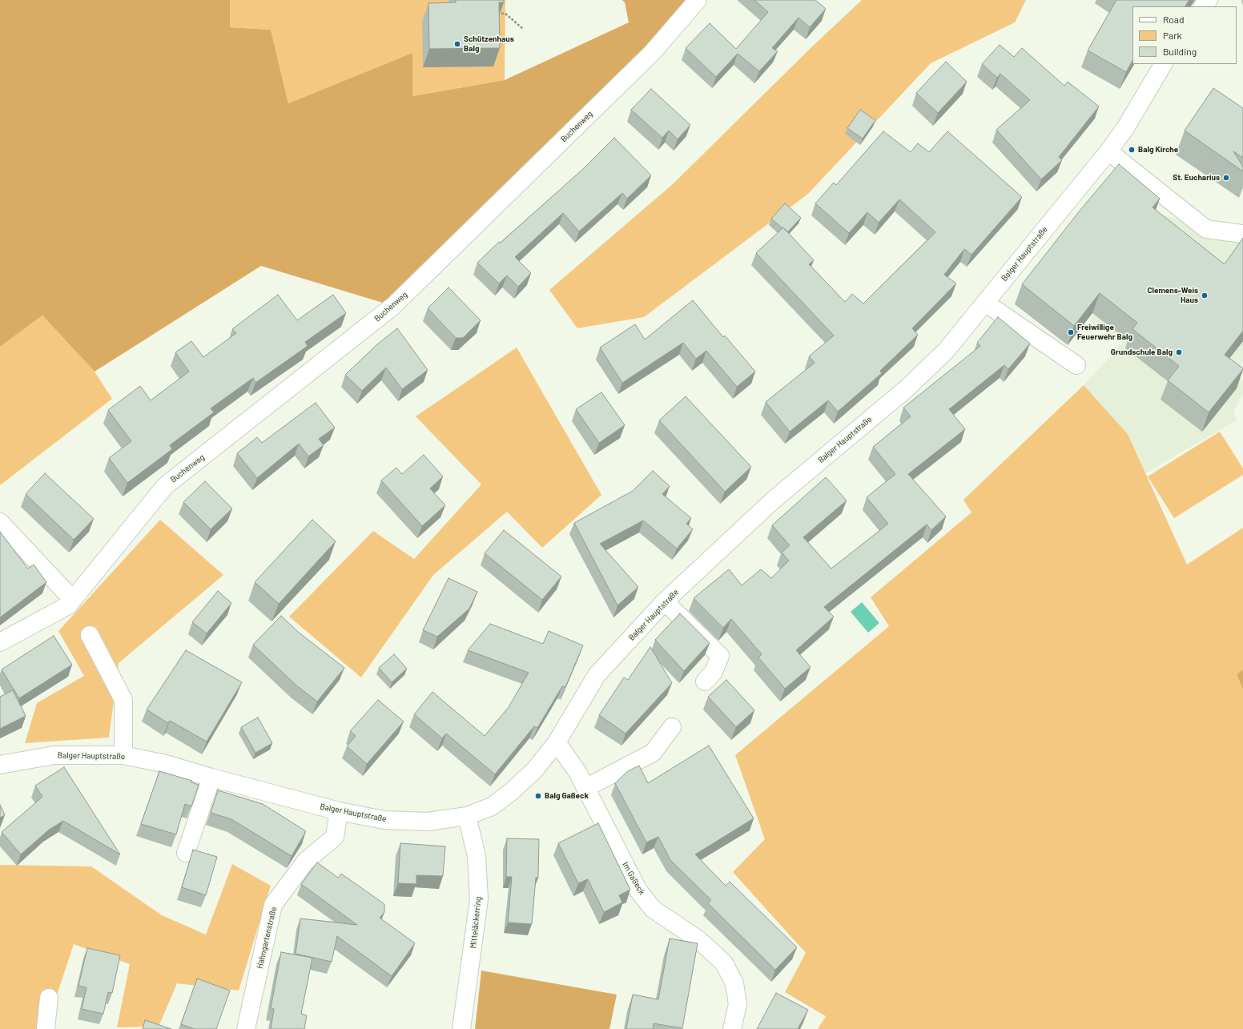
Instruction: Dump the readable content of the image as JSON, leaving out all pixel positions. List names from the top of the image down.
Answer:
{
  "streets": {
    "street": [
      "Buchenweg",
      "Balger Hauptstraße",
      "Im Gaßeck",
      "Mitteläckerring",
      "Hahngartenstraße"
    ]
  },
  "crossings": [
    ["Balger Hauptstraße", "Im Gaßeck"],
    ["Balger Hauptstraße", "Mitteläckerring"],
    ["Balger Hauptstraße", "Hahngartenstraße"]
  ],
  "places": [
    "Schützenhaus Balg",
    "Balg Kirche",
    "St. Eucharius",
    "Clemens-Weis Haus",
    "Freiwillige Feuerwehr Balg",
    "Grundschule Balg",
    "Balg Gaßeck"
  ],
  "legend": ["Road", "Park", "Building"]
}
